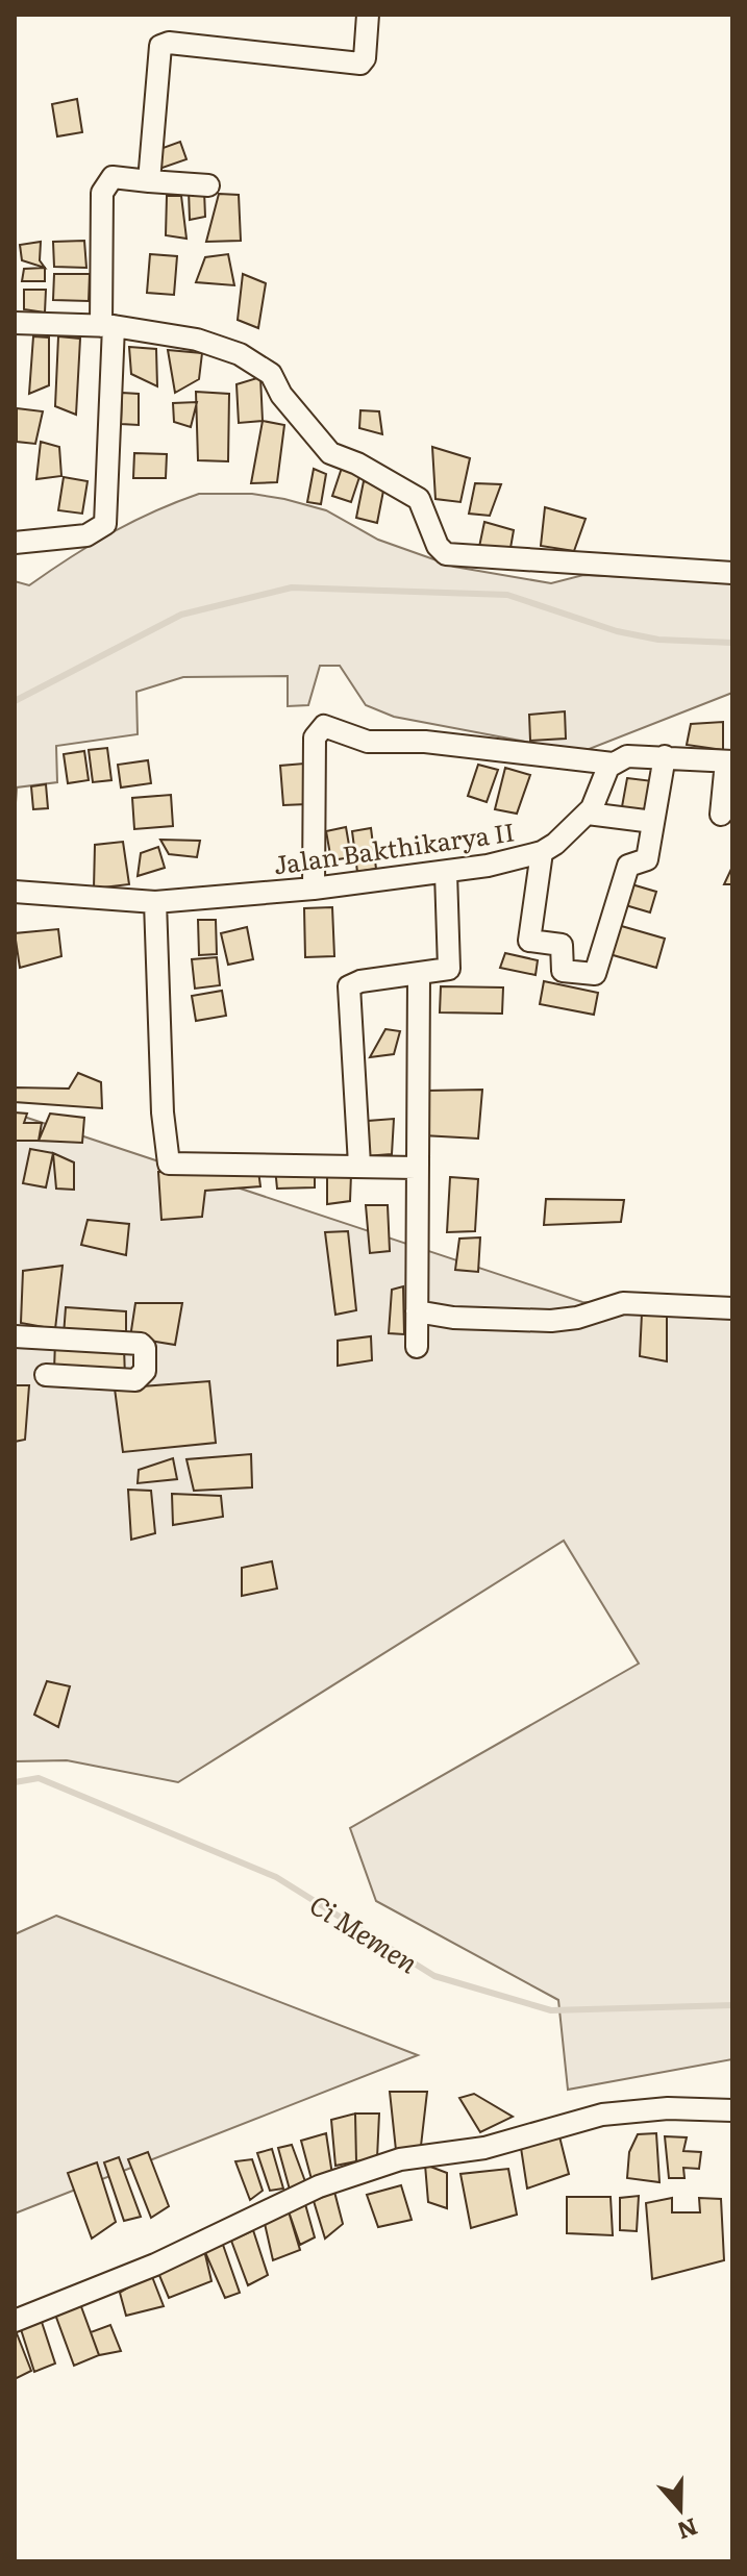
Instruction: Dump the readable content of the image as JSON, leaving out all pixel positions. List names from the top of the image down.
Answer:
{
  "streets": {
    "street": ["Jalan Bakthikarya II"]
  },
  "water": ["Ci Memen"],
  "north": "bottom"
}
